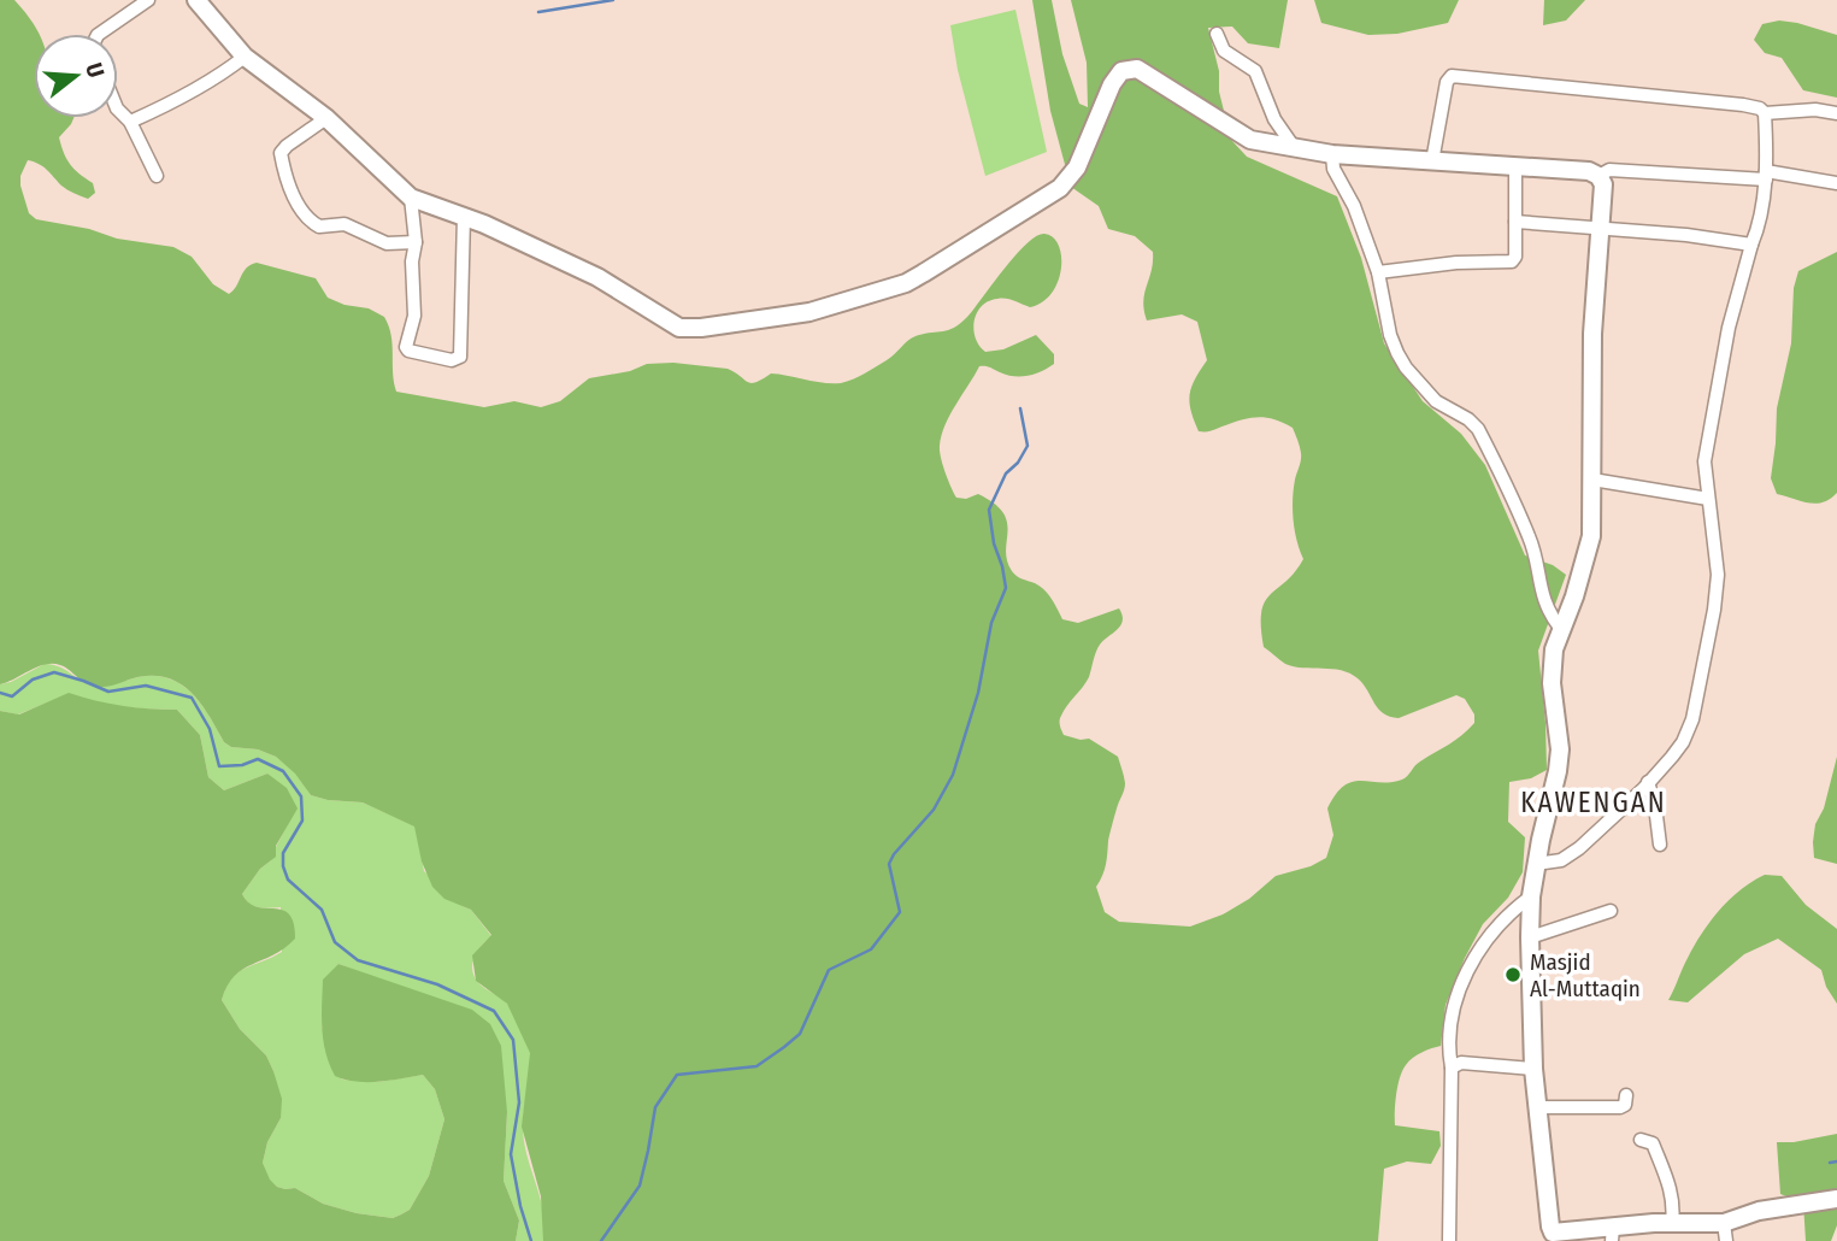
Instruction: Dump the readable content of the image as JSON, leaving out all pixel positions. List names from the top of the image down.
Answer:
{
  "districts": ["KAWENGAN"],
  "places": ["Masjid Al-Muttaqin"],
  "north": "right"
}
